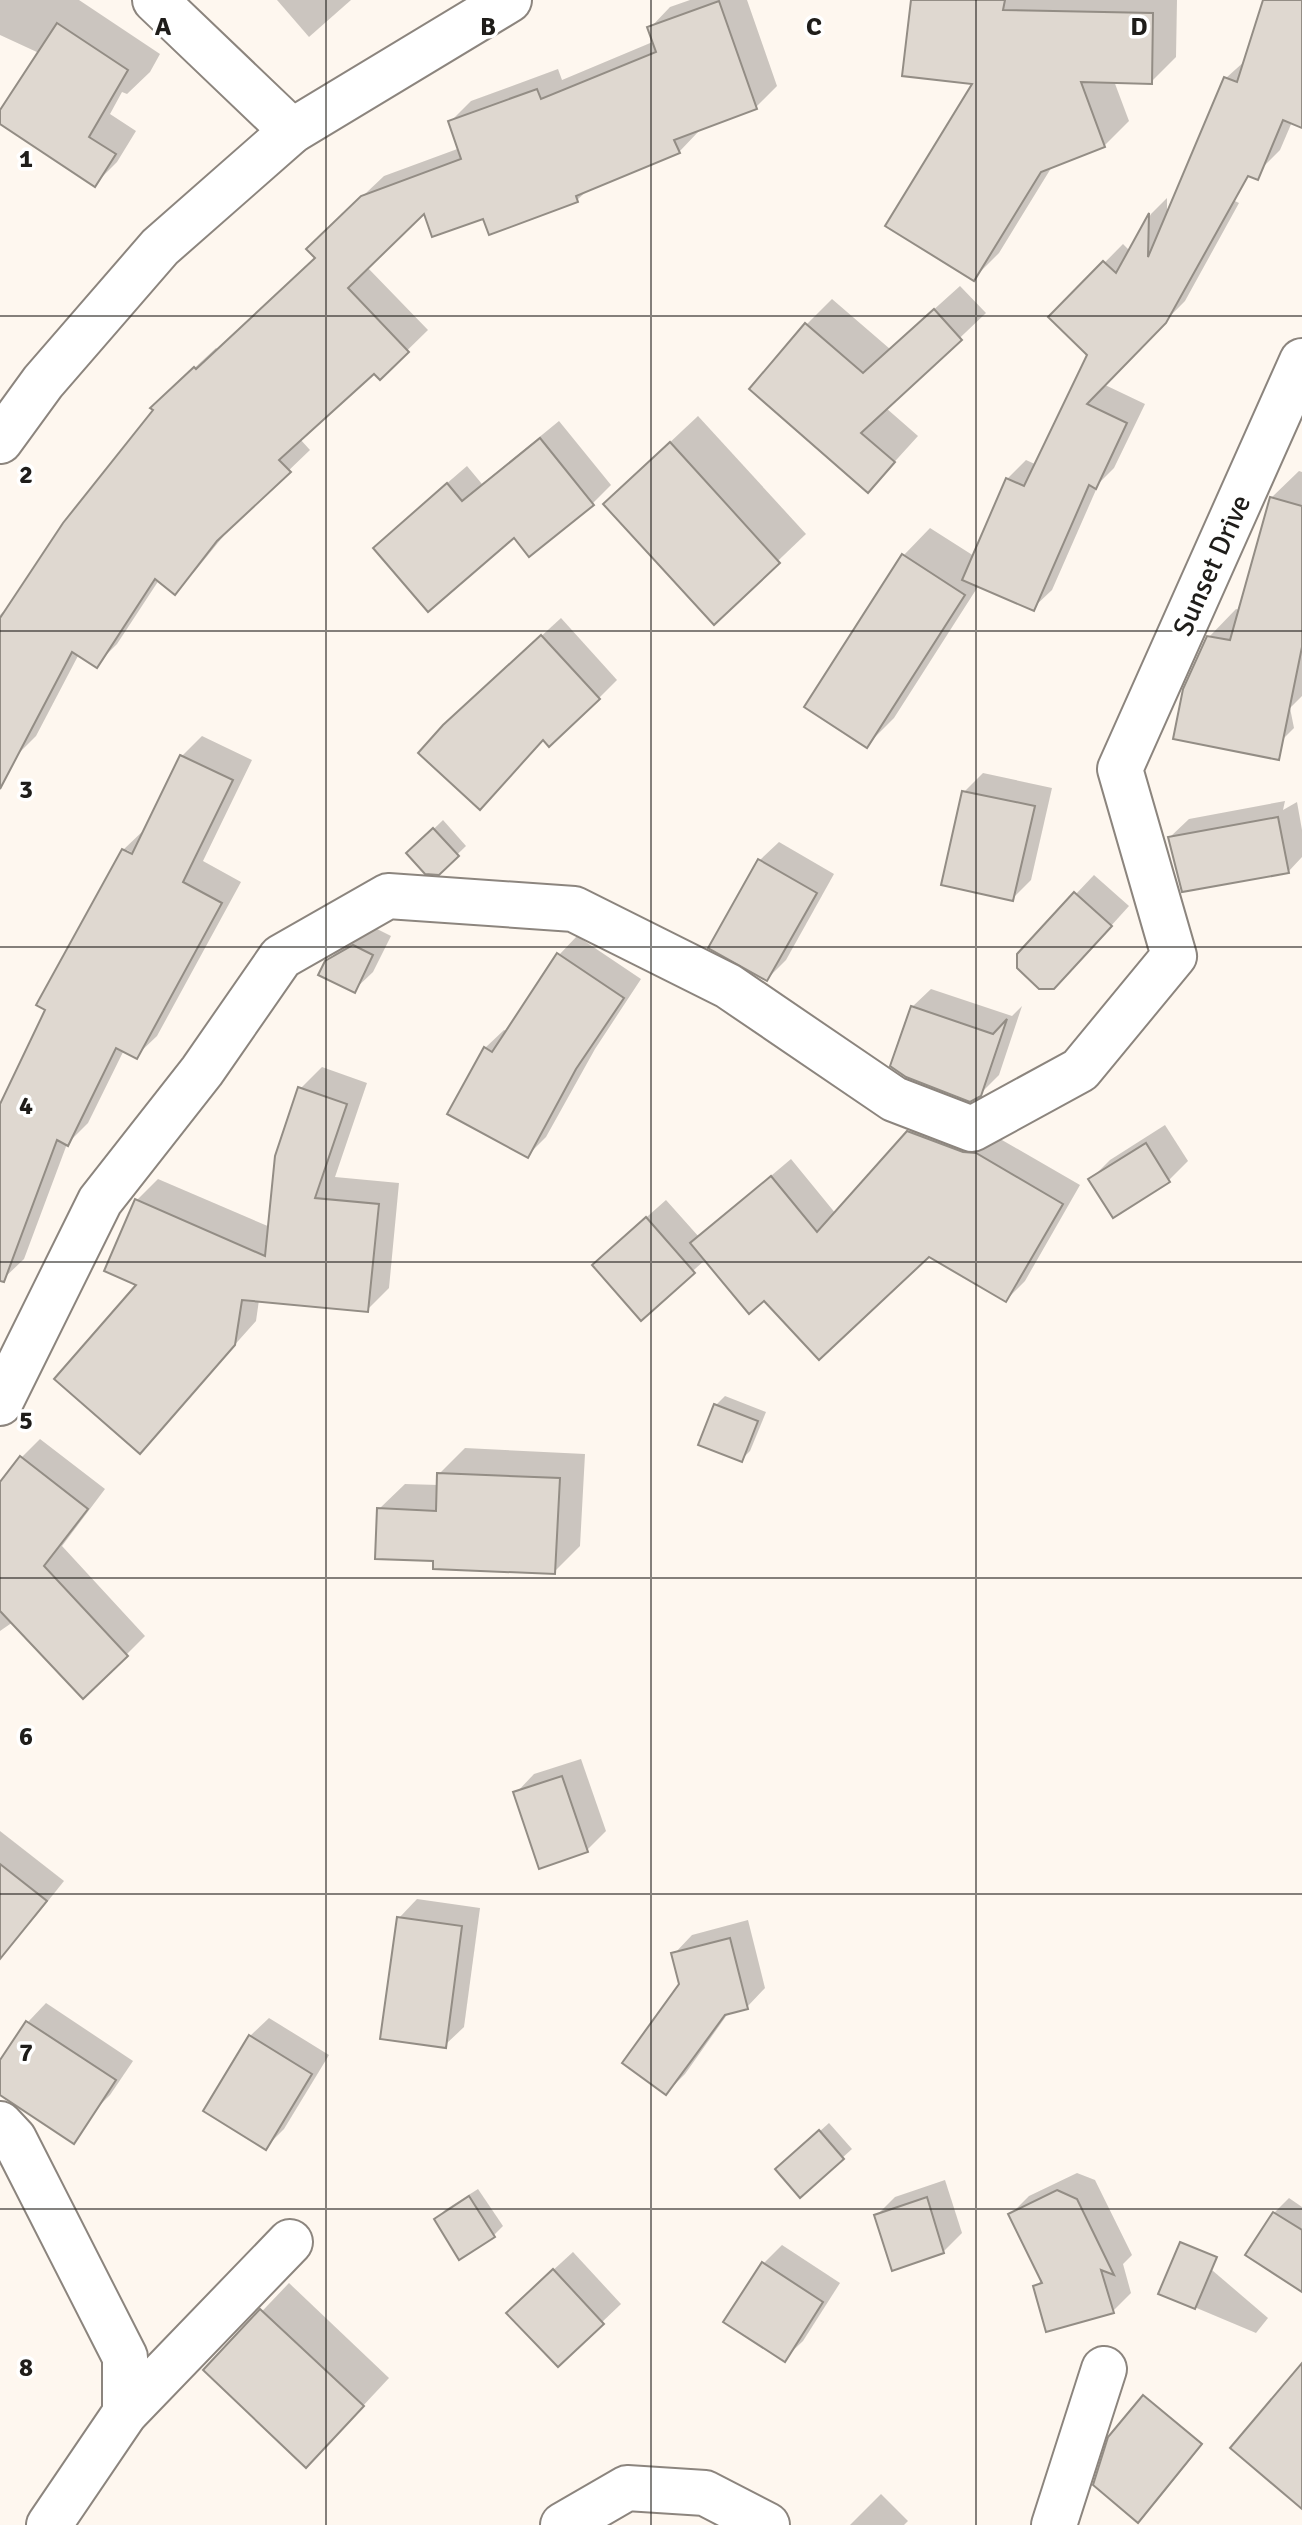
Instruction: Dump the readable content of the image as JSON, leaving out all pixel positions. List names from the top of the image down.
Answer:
{
  "streets": {
    "street": ["Sunset Drive"]
  },
  "grid": {
    "columns": [
      "A",
      "B",
      "C",
      "D"
    ],
    "rows": [
      "1",
      "2",
      "3",
      "4",
      "5",
      "6",
      "7",
      "8"
    ]
  }
}
